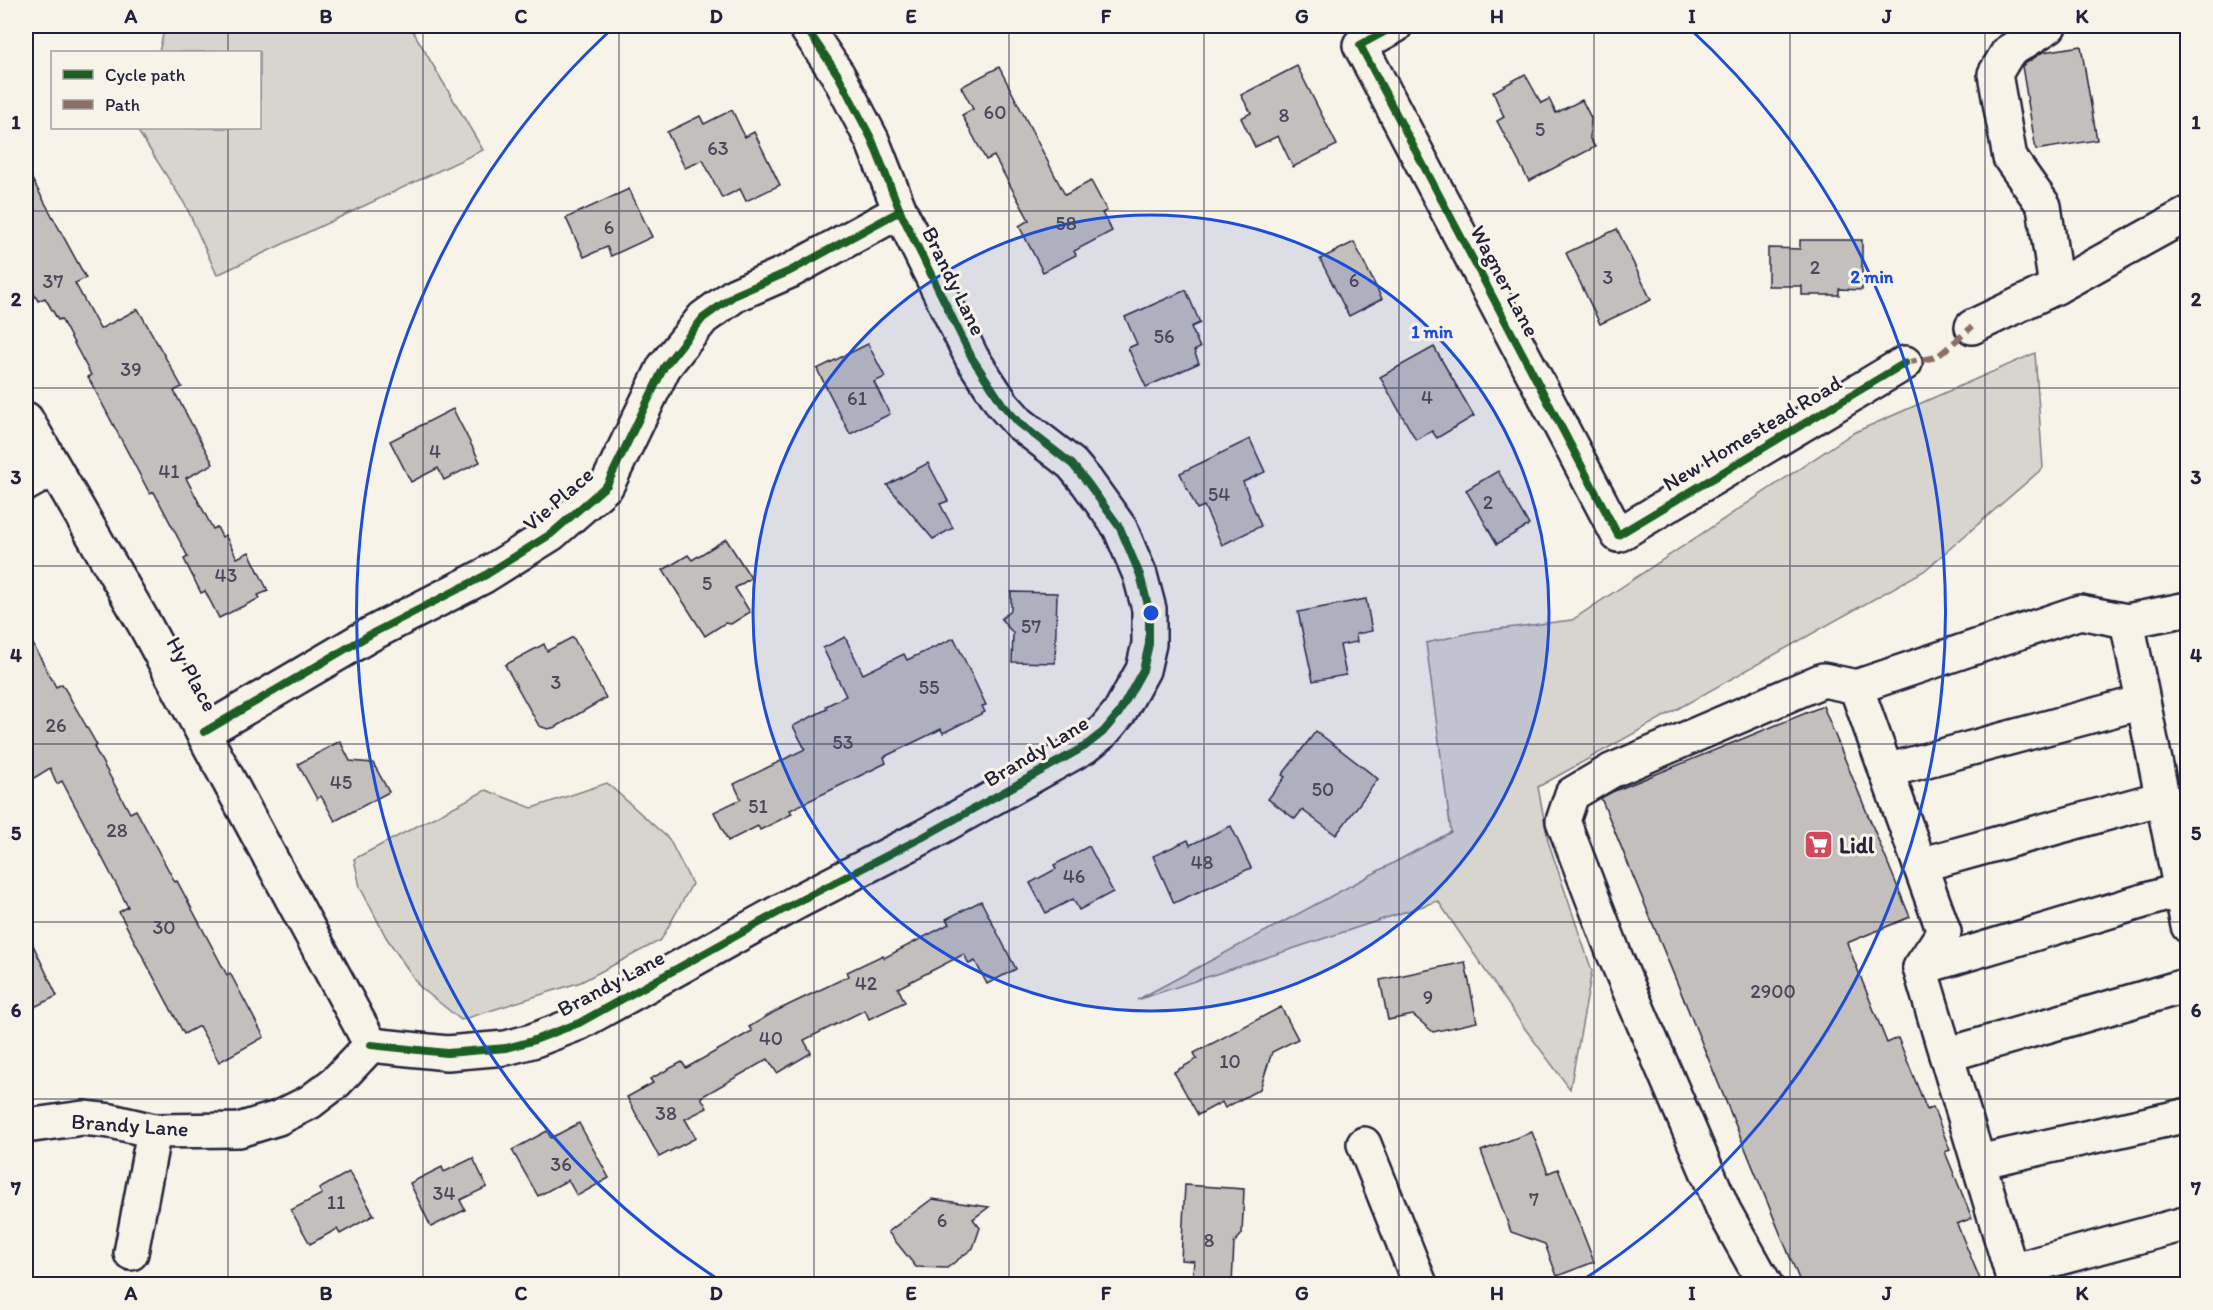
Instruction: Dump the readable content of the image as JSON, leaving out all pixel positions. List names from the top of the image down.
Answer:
{
  "streets": {
    "street": [
      "Brandy Lane",
      "Wagner Lane",
      "New Homestead Road",
      "Vie Place",
      "Hy Place"
    ]
  },
  "crossings": [
    ["Brandy Lane", "Vie Place"],
    ["Brandy Lane", "Hy Place"],
    ["Wagner Lane", "New Homestead Road"],
    ["Vie Place", "Hy Place"]
  ],
  "places": {
    "supermarket": ["Lidl"]
  },
  "house_numbers": [
    "60",
    "8",
    "5",
    "63",
    "58",
    "6",
    "2",
    "3",
    "6",
    "37",
    "56",
    "39",
    "4",
    "61",
    "4",
    "41",
    "54",
    "2",
    "43",
    "5",
    "57",
    "3",
    "55",
    "26",
    "53",
    "45",
    "50",
    "51",
    "28",
    "48",
    "46",
    "30",
    "42",
    "2900",
    "9",
    "40",
    "10",
    "38",
    "36",
    "34",
    "7",
    "11",
    "6",
    "8"
  ],
  "legend": ["Cycle path", "Path"],
  "grid": {
    "columns": [
      "A",
      "B",
      "C",
      "D",
      "E",
      "F",
      "G",
      "H",
      "I",
      "J",
      "K"
    ],
    "rows": [
      "1",
      "2",
      "3",
      "4",
      "5",
      "6",
      "7"
    ]
  },
  "rings": ["2 min", "1 min"]
}
